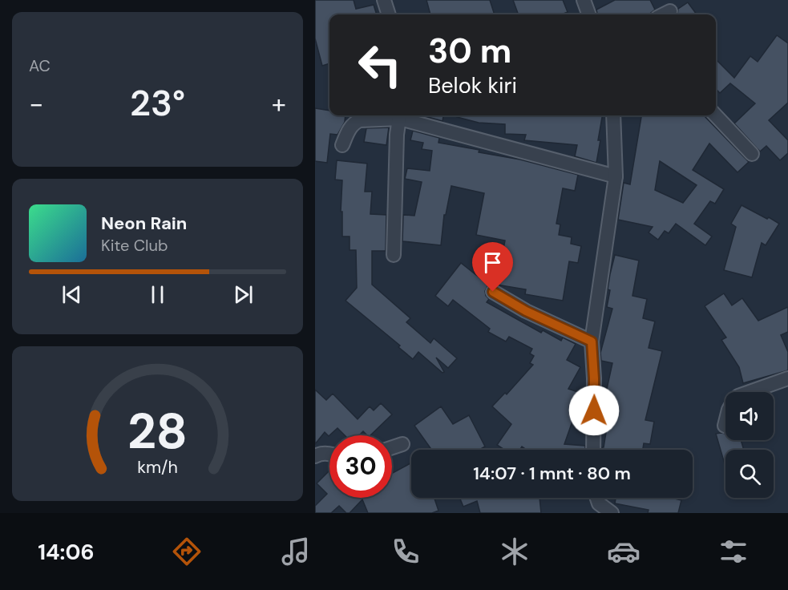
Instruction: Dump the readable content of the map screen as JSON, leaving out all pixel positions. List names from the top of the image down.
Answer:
{
  "page": {
    "tile": "AC",
    "turn": ["30 m", "Belok kiri"],
    "heat": ["−", "23°", "+"],
    "song": ["Neon Rain", "Kite Club"],
    "limit": "30",
    "trip": "14:07 · 1 mnt · 80 m",
    "tabs": "14:06",
    "gauge": ["28", "km/h"]
  }
}
